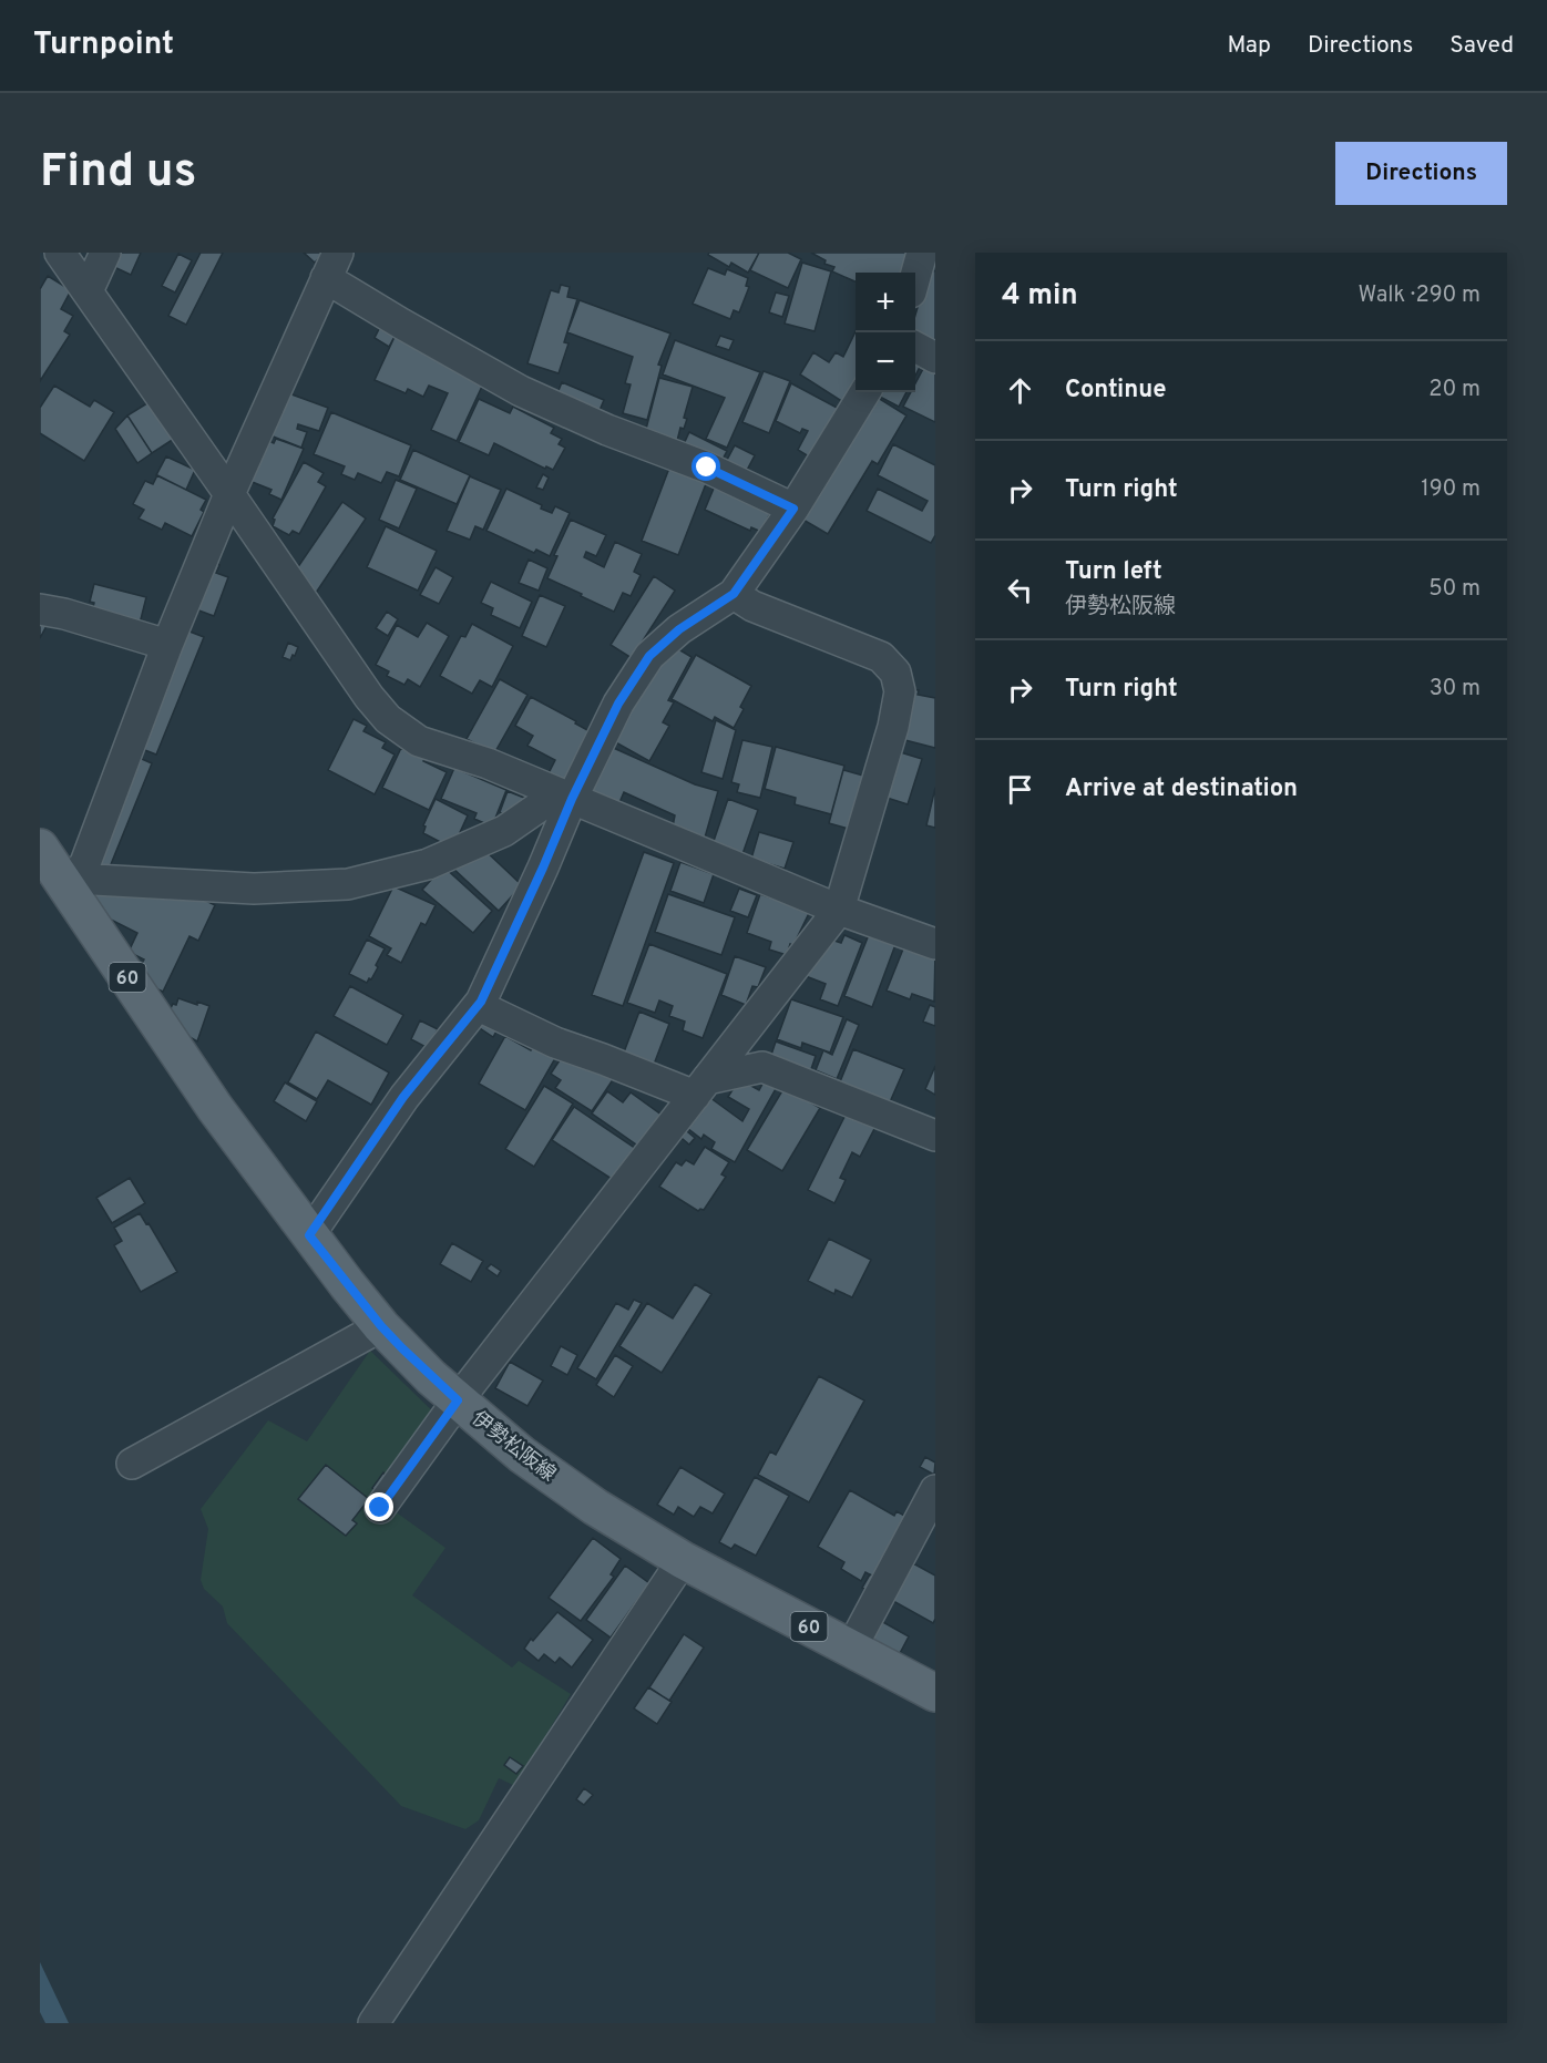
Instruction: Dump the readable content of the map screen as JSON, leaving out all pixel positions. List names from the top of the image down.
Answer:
{
  "streets": {
    "main road": ["60", "伊勢松阪線"]
  },
  "page": {
    "header": "Turnpoint",
    "nav": ["Map", "Directions", "Saved"],
    "buttons": "Directions",
    "title": "Find us",
    "heading": ["4 min", "Walk · 290 m"],
    "map_buttons": ["+", "−"],
    "list": [
      ["Continue", "20 m"],
      ["Turn right", "190 m"],
      ["Turn left", "伊勢松阪線", "50 m"],
      ["Turn right", "30 m"],
      "Arrive at destination"
    ]
  }
}
